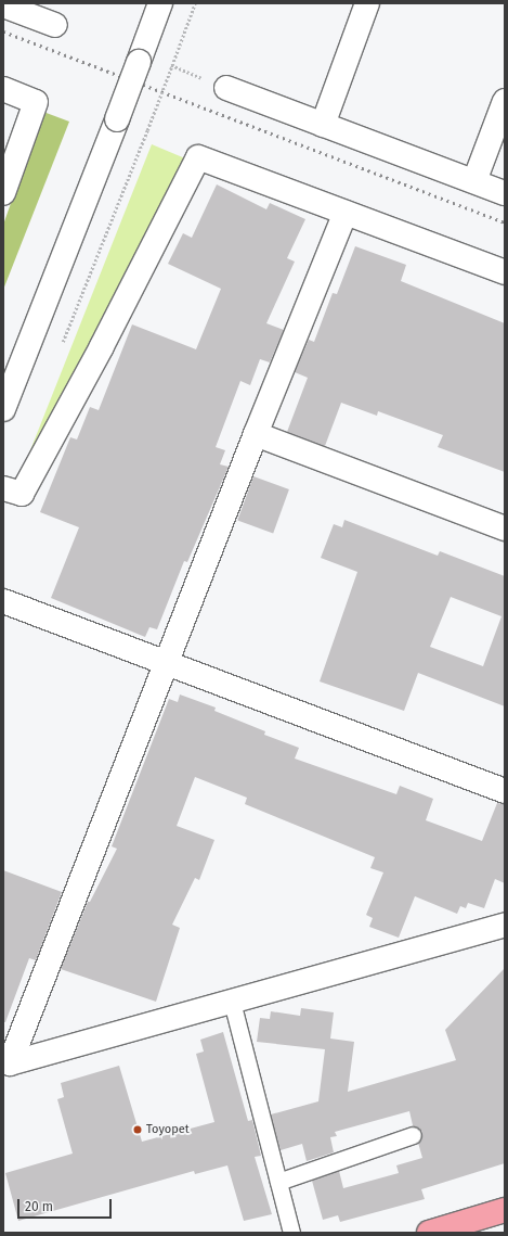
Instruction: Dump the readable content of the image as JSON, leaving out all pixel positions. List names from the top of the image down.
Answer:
{
  "places": ["Toyopet"],
  "scale_bar": "20 m"
}
